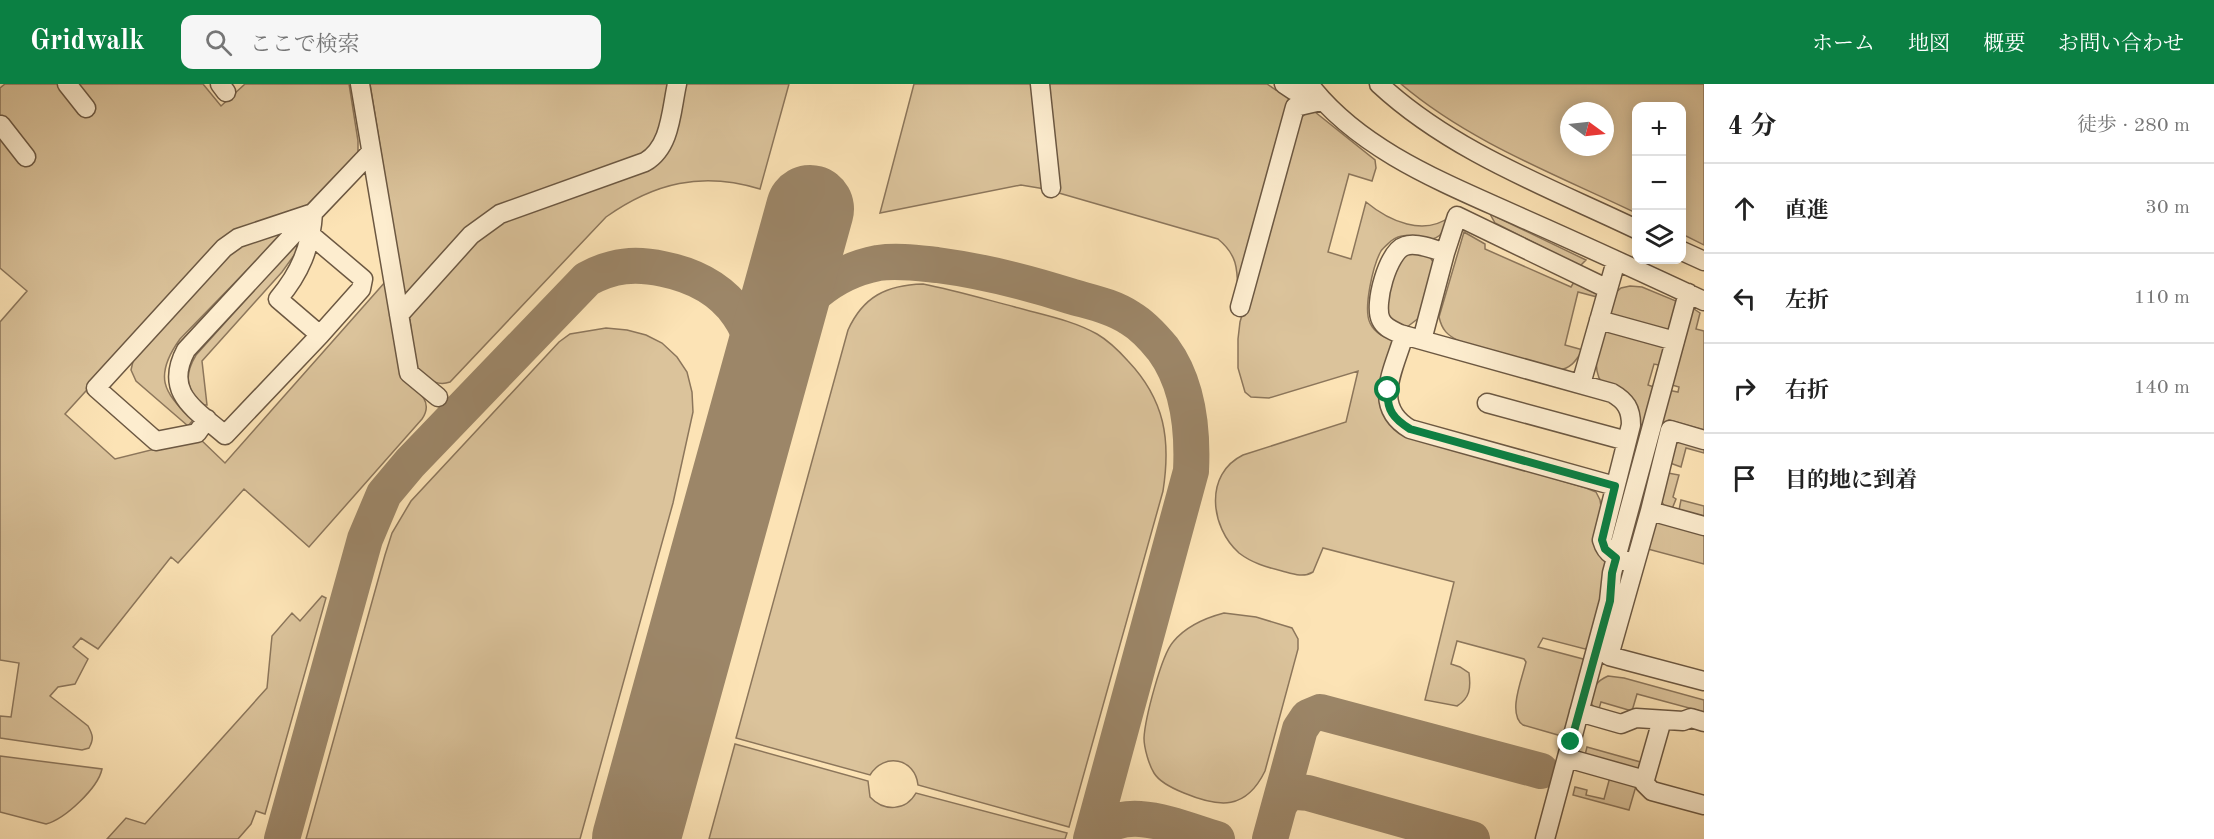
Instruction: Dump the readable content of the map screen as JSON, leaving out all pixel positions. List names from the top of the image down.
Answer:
{
  "north": "right",
  "page": {
    "header": "Gridwalk",
    "search": "ここで検索",
    "nav": [
      "ホーム",
      "地図",
      "概要",
      "お問い合わせ"
    ],
    "heading": ["4 分", "徒歩 · 280 m"],
    "map_buttons": ["+", "−"],
    "list": [
      ["直進", "30 m"],
      ["左折", "110 m"],
      ["右折", "140 m"],
      "目的地に到着"
    ]
  }
}
